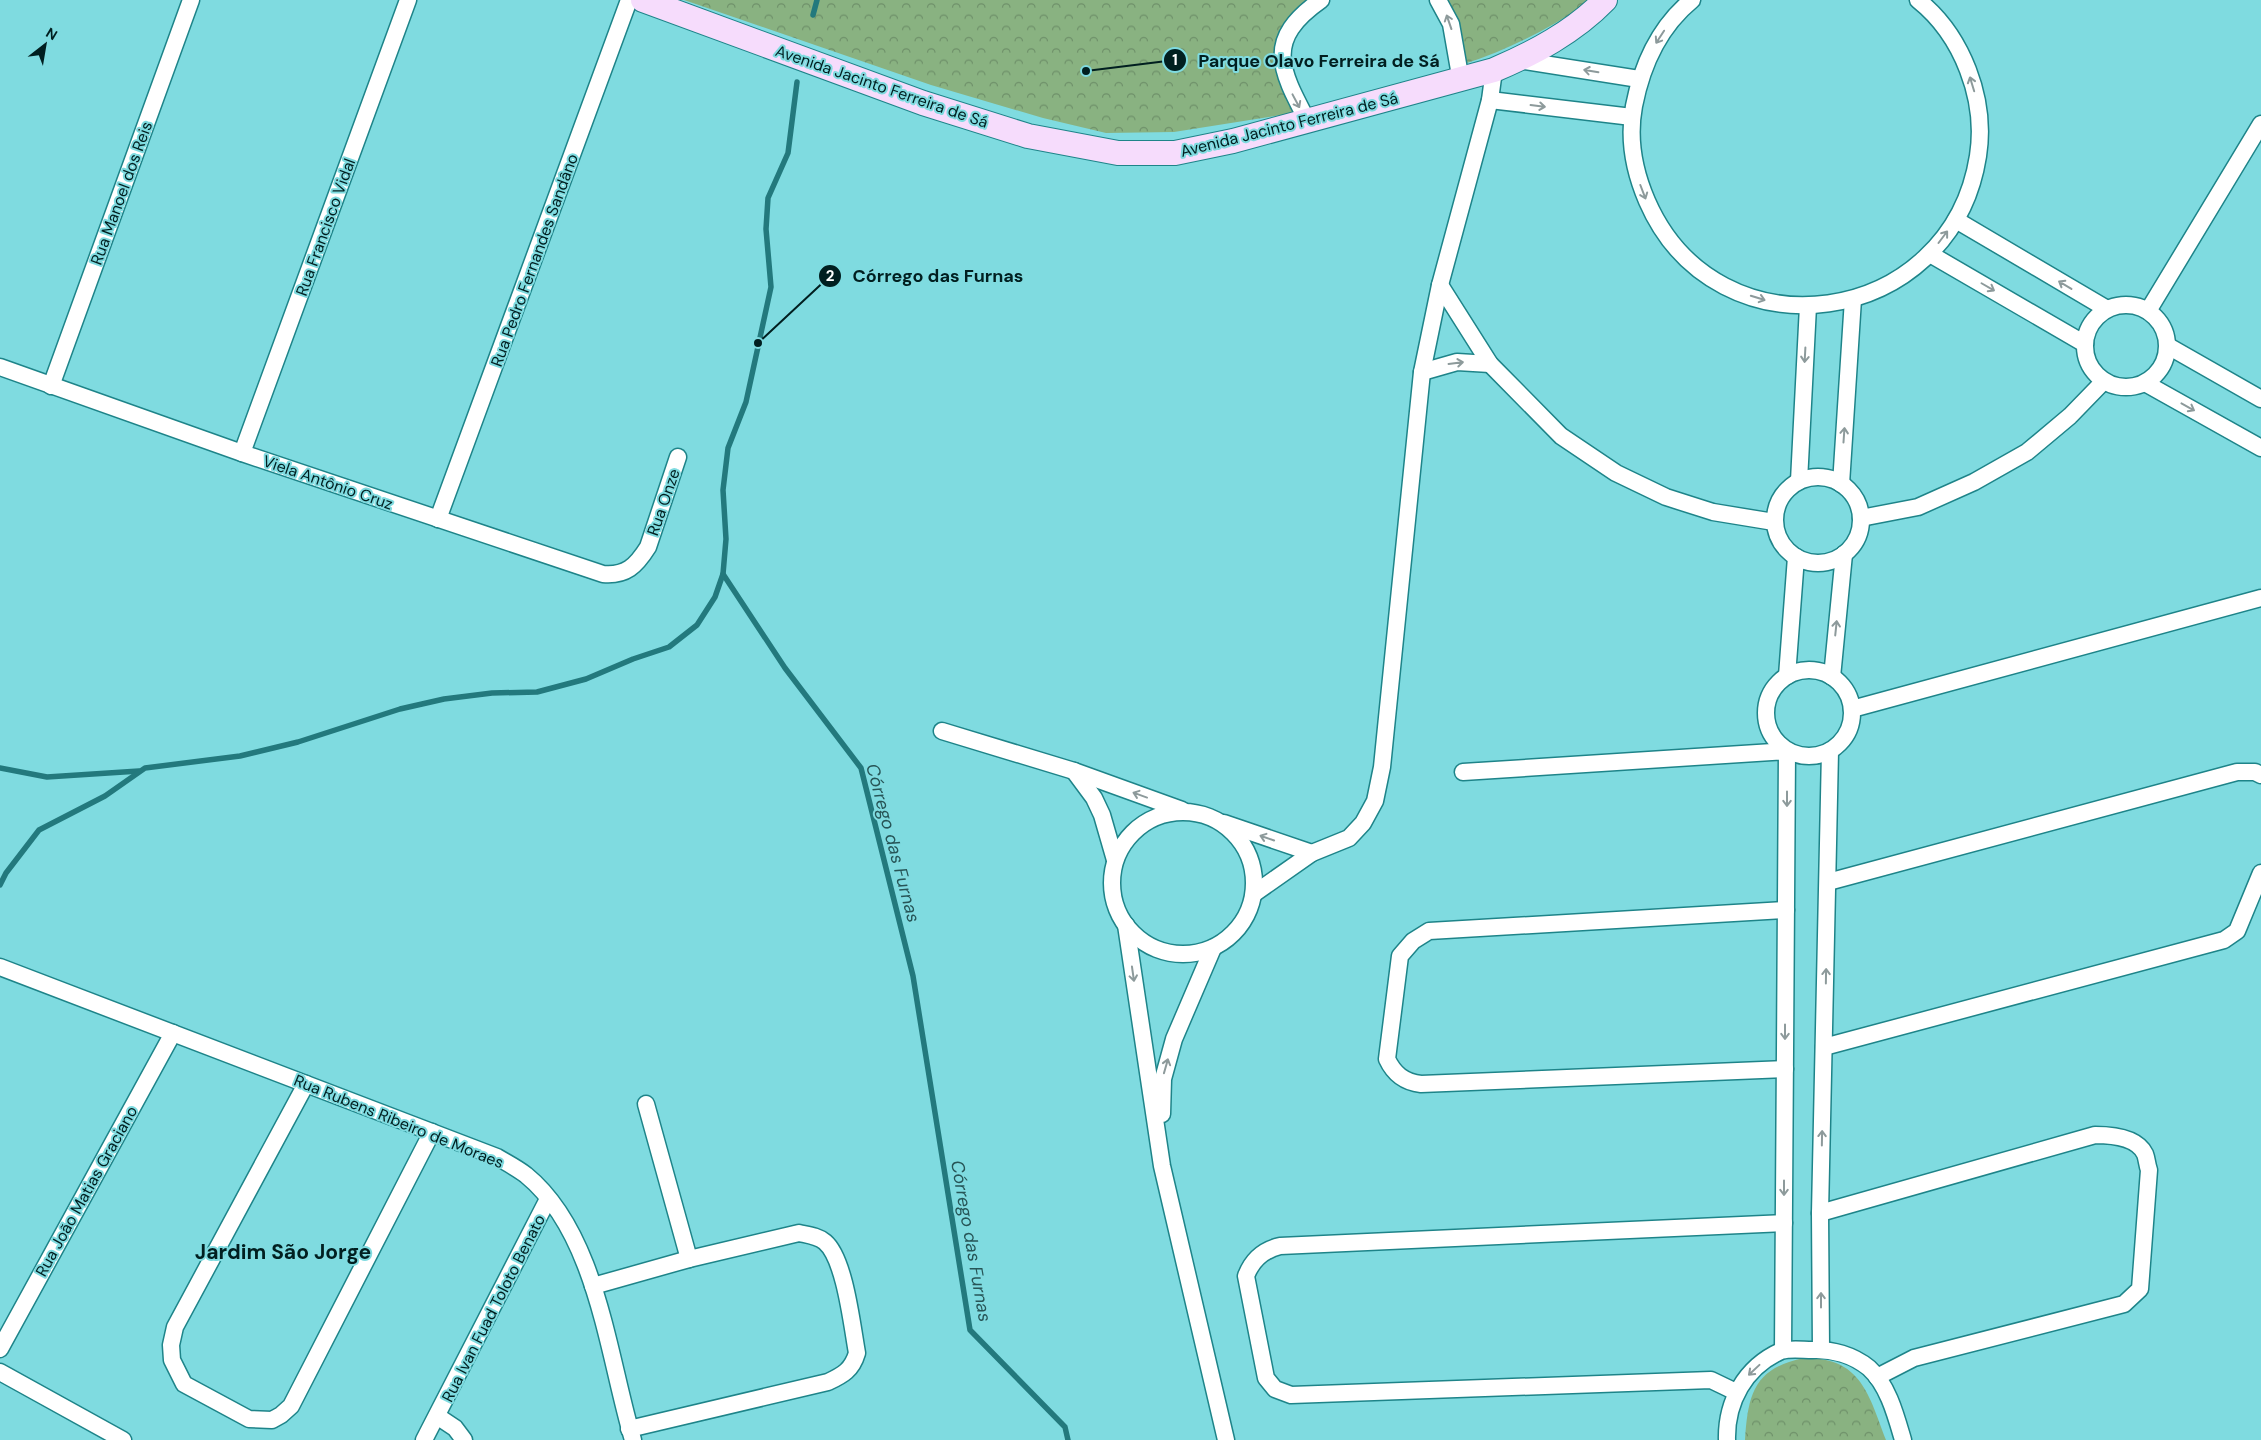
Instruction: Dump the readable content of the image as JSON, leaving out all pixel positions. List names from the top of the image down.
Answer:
{
  "streets": {
    "main road": ["Avenida Jacinto Ferreira de Sá"],
    "street": [
      "Rua Manoel dos Reis",
      "Rua Francisco Vidal",
      "Rua Pedro Fernandes Sandâno",
      "Viela Antônio Cruz",
      "Rua Onze",
      "Rua Rubens Ribeiro de Moraes",
      "Rua João Matias Graciano",
      "Rua Ivan Fuad Toloto Benato"
    ]
  },
  "crossings": [
    ["Rua Manoel dos Reis", "Viela Antônio Cruz"],
    ["Rua Francisco Vidal", "Viela Antônio Cruz"],
    ["Rua Pedro Fernandes Sandâno", "Viela Antônio Cruz"],
    ["Viela Antônio Cruz", "Rua Onze"],
    ["Rua Rubens Ribeiro de Moraes", "Rua João Matias Graciano"],
    ["Rua Rubens Ribeiro de Moraes", "Rua Ivan Fuad Toloto Benato"]
  ],
  "districts": ["Jardim São Jorge"],
  "water": ["Córrego das Furnas"],
  "places": ["Parque Olavo Ferreira de Sá", "Córrego das Furnas"],
  "north": "top right"
}
